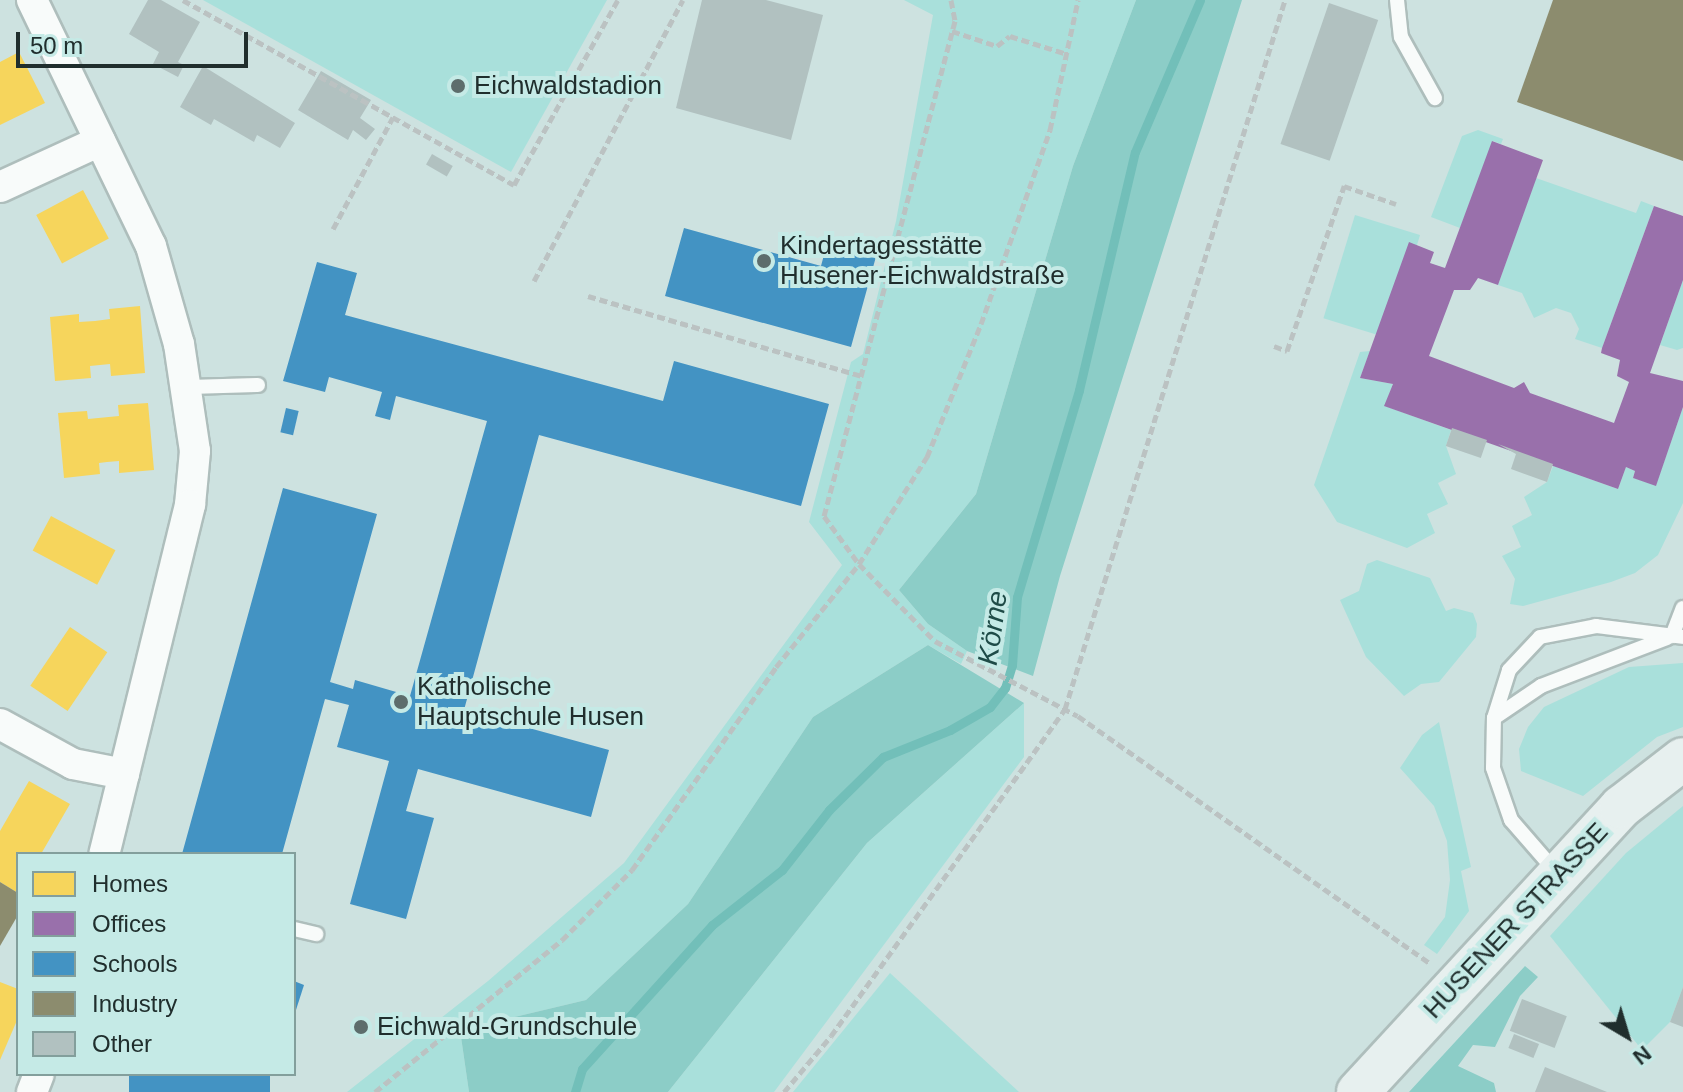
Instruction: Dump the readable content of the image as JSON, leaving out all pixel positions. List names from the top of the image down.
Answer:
{
  "streets": {
    "street": ["HUSENER STRASSE"]
  },
  "water": ["Körne"],
  "places": [
    "Eichwaldstadion",
    "Kindertagesstätte Husener-Eichwaldstraße",
    "Katholische Hauptschule Husen",
    "Eichwald-Grundschule"
  ],
  "legend": [
    "Homes",
    "Offices",
    "Schools",
    "Industry",
    "Other"
  ],
  "scale_bar": "50 m",
  "north": "bottom right"
}
